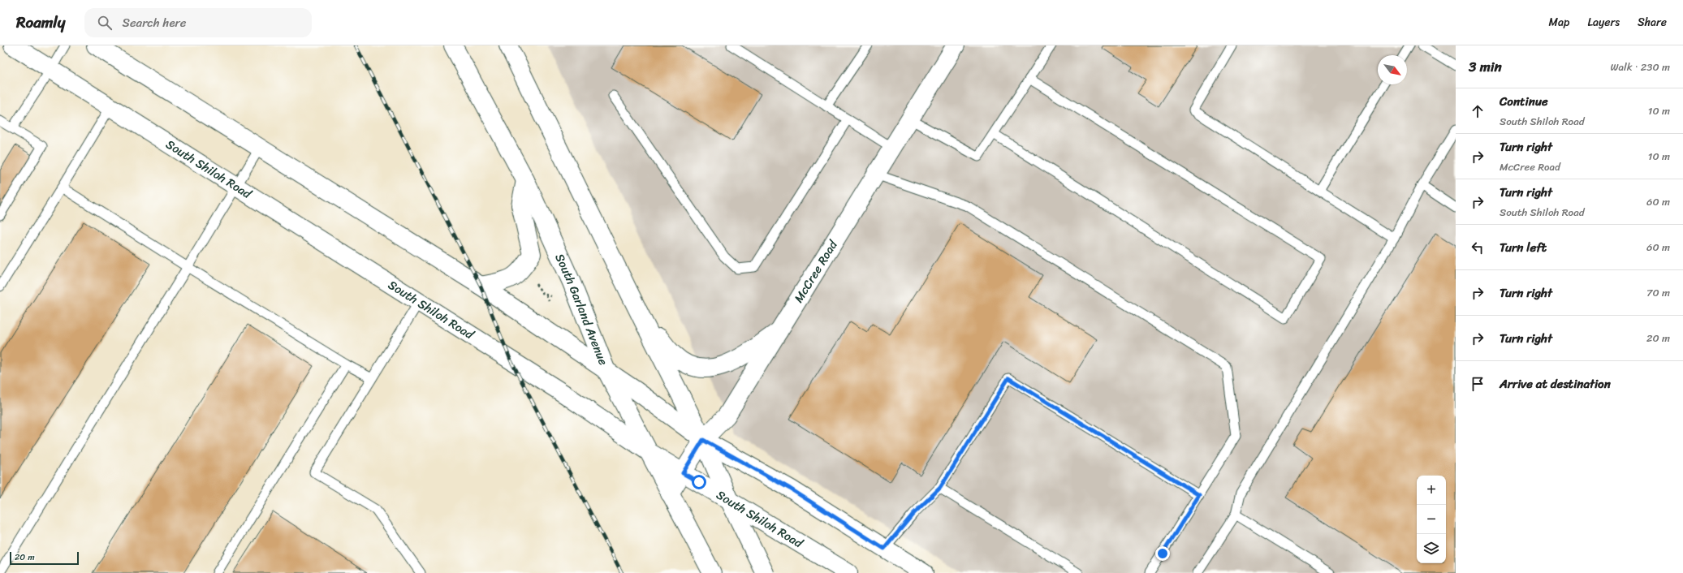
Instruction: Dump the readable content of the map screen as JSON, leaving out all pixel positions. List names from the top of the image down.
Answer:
{
  "streets": {
    "main road": ["South Shiloh Road", "McCree Road", "South Garland Avenue"]
  },
  "crossings": [
    ["South Shiloh Road", "McCree Road"],
    ["South Shiloh Road", "South Garland Avenue"],
    ["McCree Road", "South Garland Avenue"]
  ],
  "scale_bar": "20 m",
  "north": "bottom right",
  "page": {
    "header": "Roamly",
    "search": "Search here",
    "nav": ["Map", "Layers", "Share"],
    "heading": ["3 min", "Walk · 230 m"],
    "list": [
      ["Continue", "South Shiloh Road", "10 m"],
      ["Turn right", "McCree Road", "10 m"],
      ["Turn right", "South Shiloh Road", "60 m"],
      ["Turn left", "60 m"],
      ["Turn right", "70 m"],
      ["Turn right", "20 m"],
      "Arrive at destination"
    ],
    "map_buttons": ["+", "−"],
    "scale": "20 m"
  }
}
